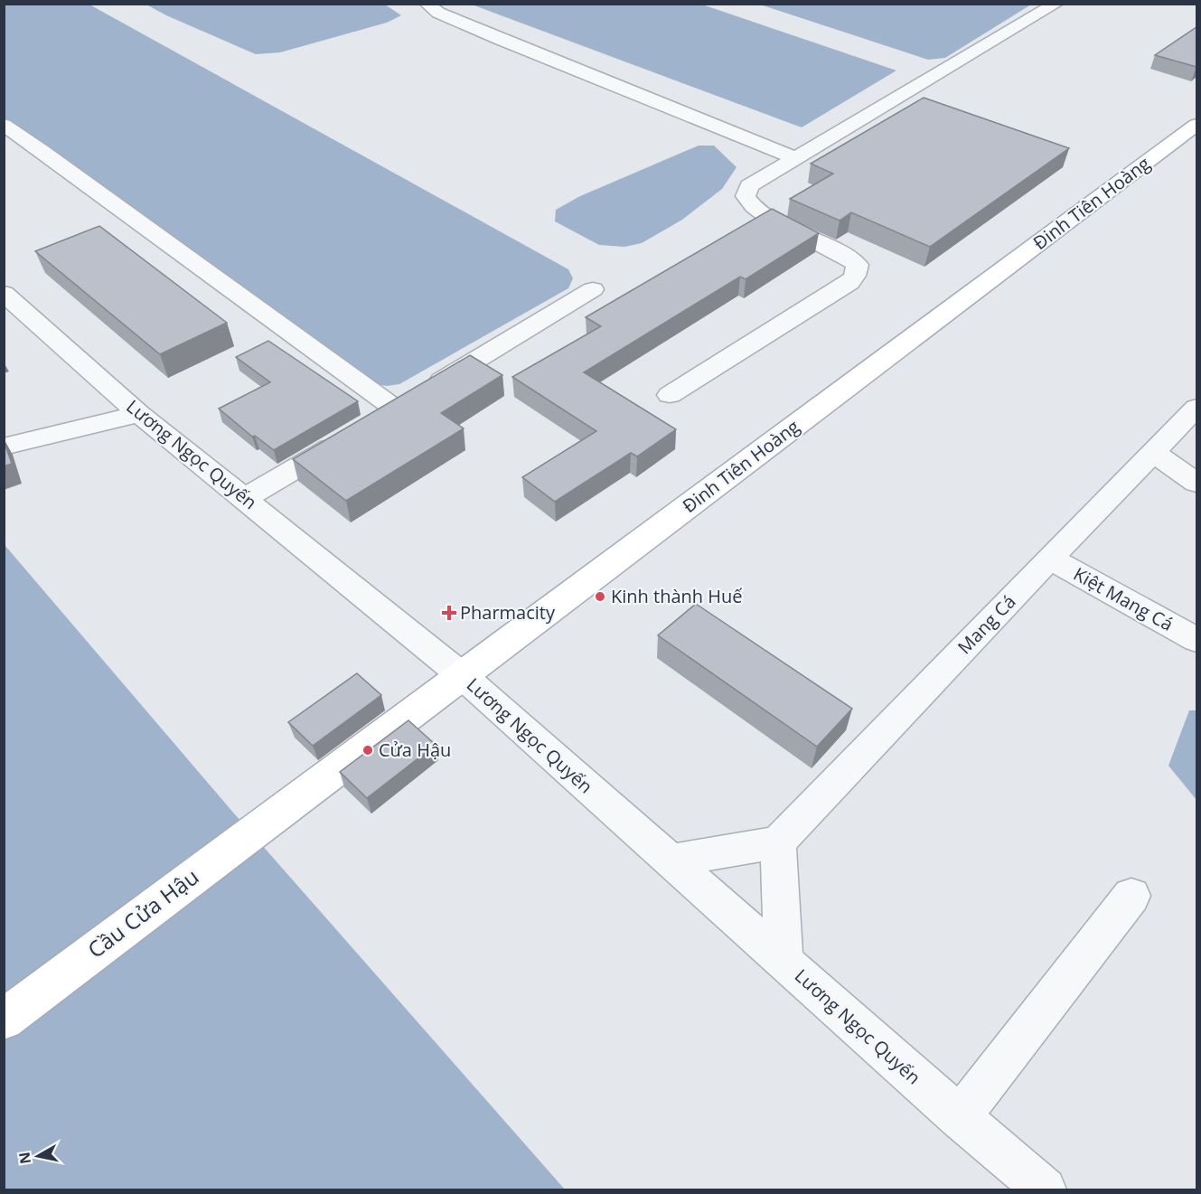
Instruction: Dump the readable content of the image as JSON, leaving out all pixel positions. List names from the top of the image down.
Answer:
{
  "streets": {
    "main road": ["Đinh Tiên Hoàng", "Cầu Cửa Hậu"],
    "street": ["Lương Ngọc Quyến", "Kiệt Mang Cá", "Mang Cá"]
  },
  "crossings": [
    ["Đinh Tiên Hoàng", "Lương Ngọc Quyến"],
    ["Đinh Tiên Hoàng", "Cầu Cửa Hậu"],
    ["Kiệt Mang Cá", "Mang Cá"]
  ],
  "places": {
    "other": ["Kinh thành Huế", "Cửa Hậu"],
    "health": ["Pharmacity"]
  },
  "north": "left"
}
